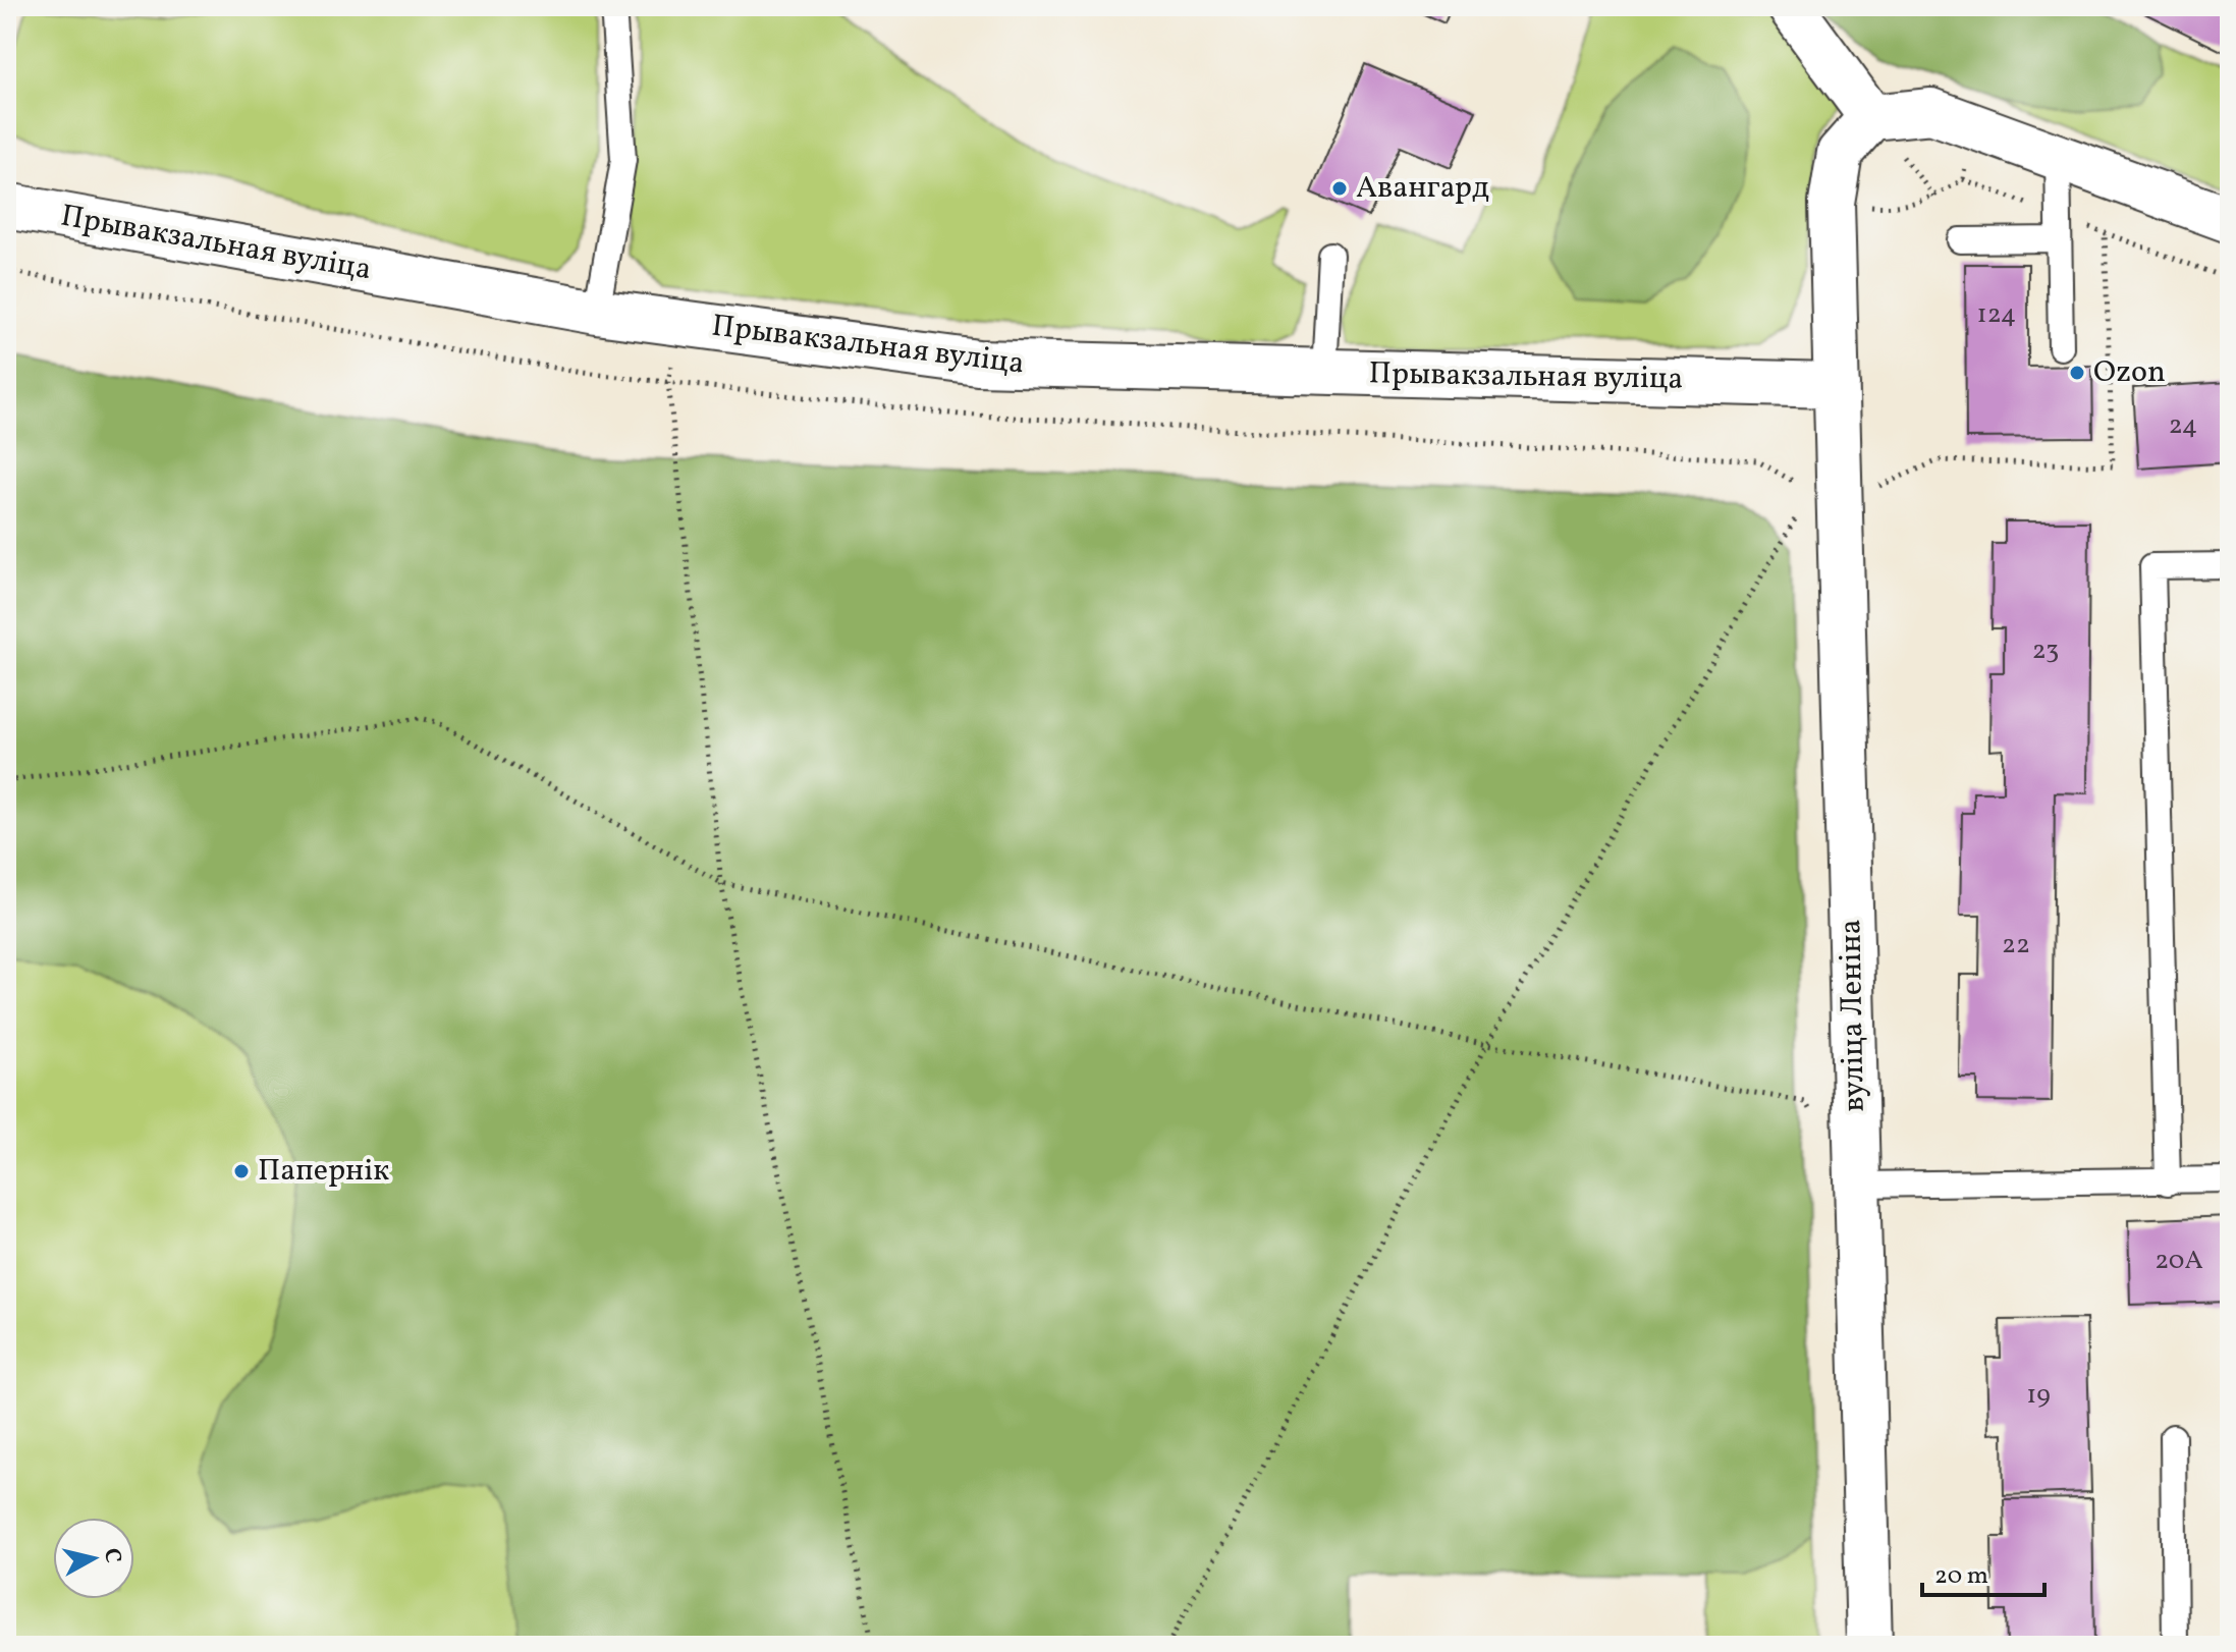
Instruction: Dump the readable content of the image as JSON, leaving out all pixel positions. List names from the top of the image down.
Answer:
{
  "streets": {
    "street": ["Прывакзальная вуліца", "вуліца Леніна"]
  },
  "crossings": [
    ["Прывакзальная вуліца", "вуліца Леніна"]
  ],
  "places": ["Авангард", "Ozon", "Папернік"],
  "house_numbers": [
    "124",
    "24",
    "23",
    "22",
    "20А",
    "19"
  ],
  "scale_bar": "20 m",
  "north": "right"
}
